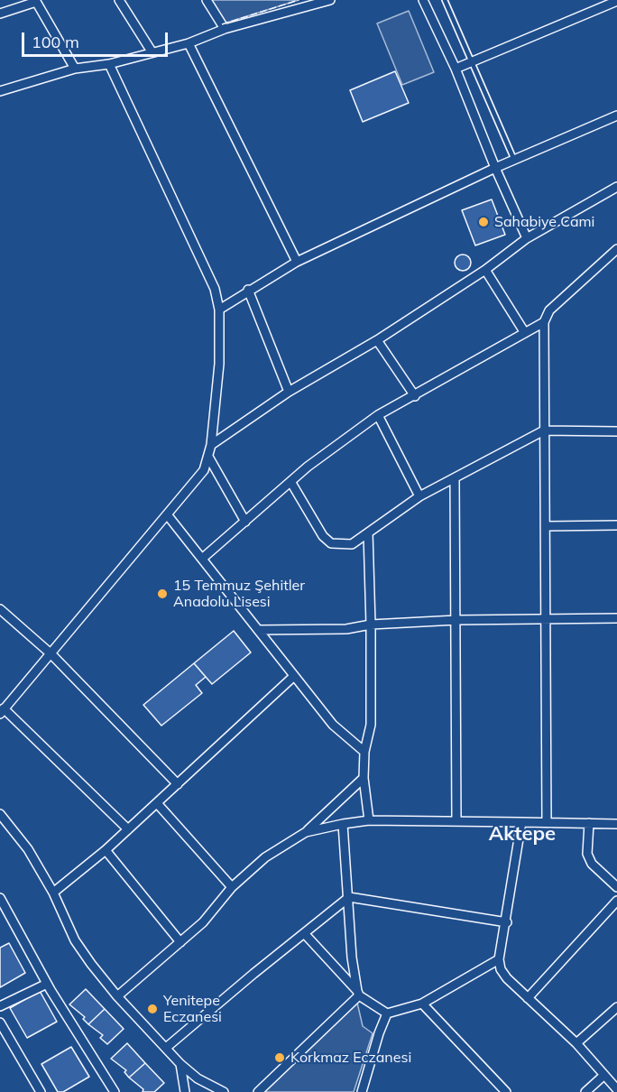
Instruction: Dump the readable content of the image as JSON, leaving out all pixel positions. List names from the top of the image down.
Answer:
{
  "districts": ["Aktepe"],
  "places": [
    "Sahabiye Cami",
    "15 Temmuz Şehitler Anadolu Lisesi",
    "Yenitepe Eczanesi",
    "Korkmaz Eczanesi"
  ],
  "scale_bar": "100 m"
}
